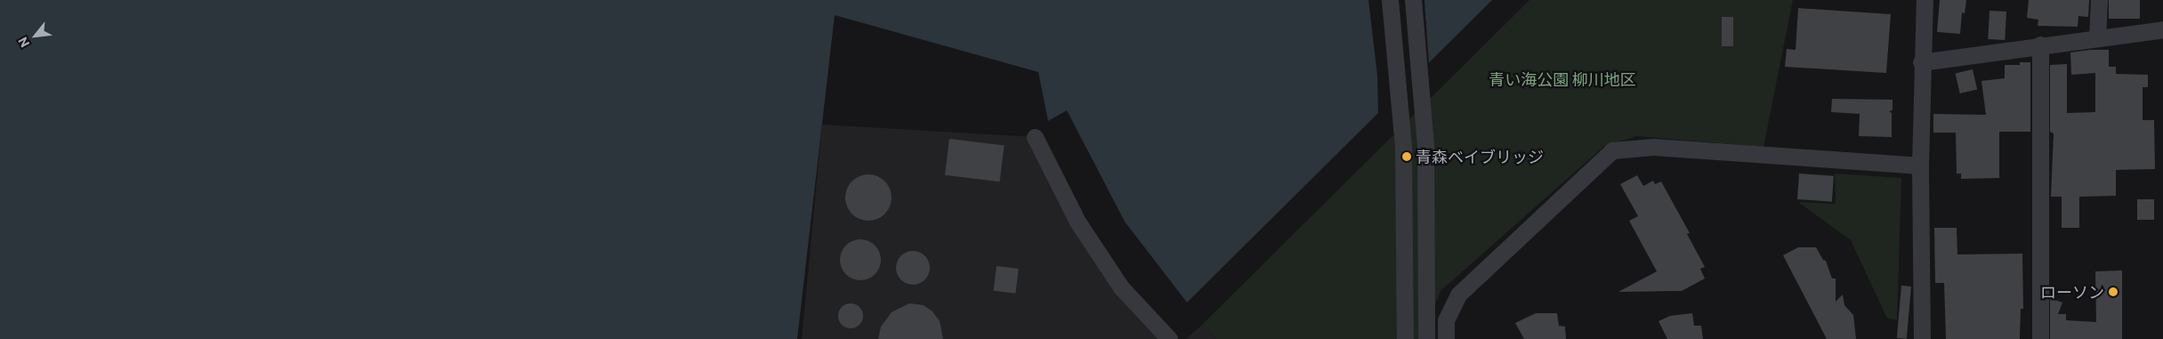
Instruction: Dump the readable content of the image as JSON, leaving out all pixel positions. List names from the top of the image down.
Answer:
{
  "parks": ["青い海公園 柳川地区"],
  "places": ["青森ベイブリッジ", "ローソン"],
  "north": "bottom left"
}
